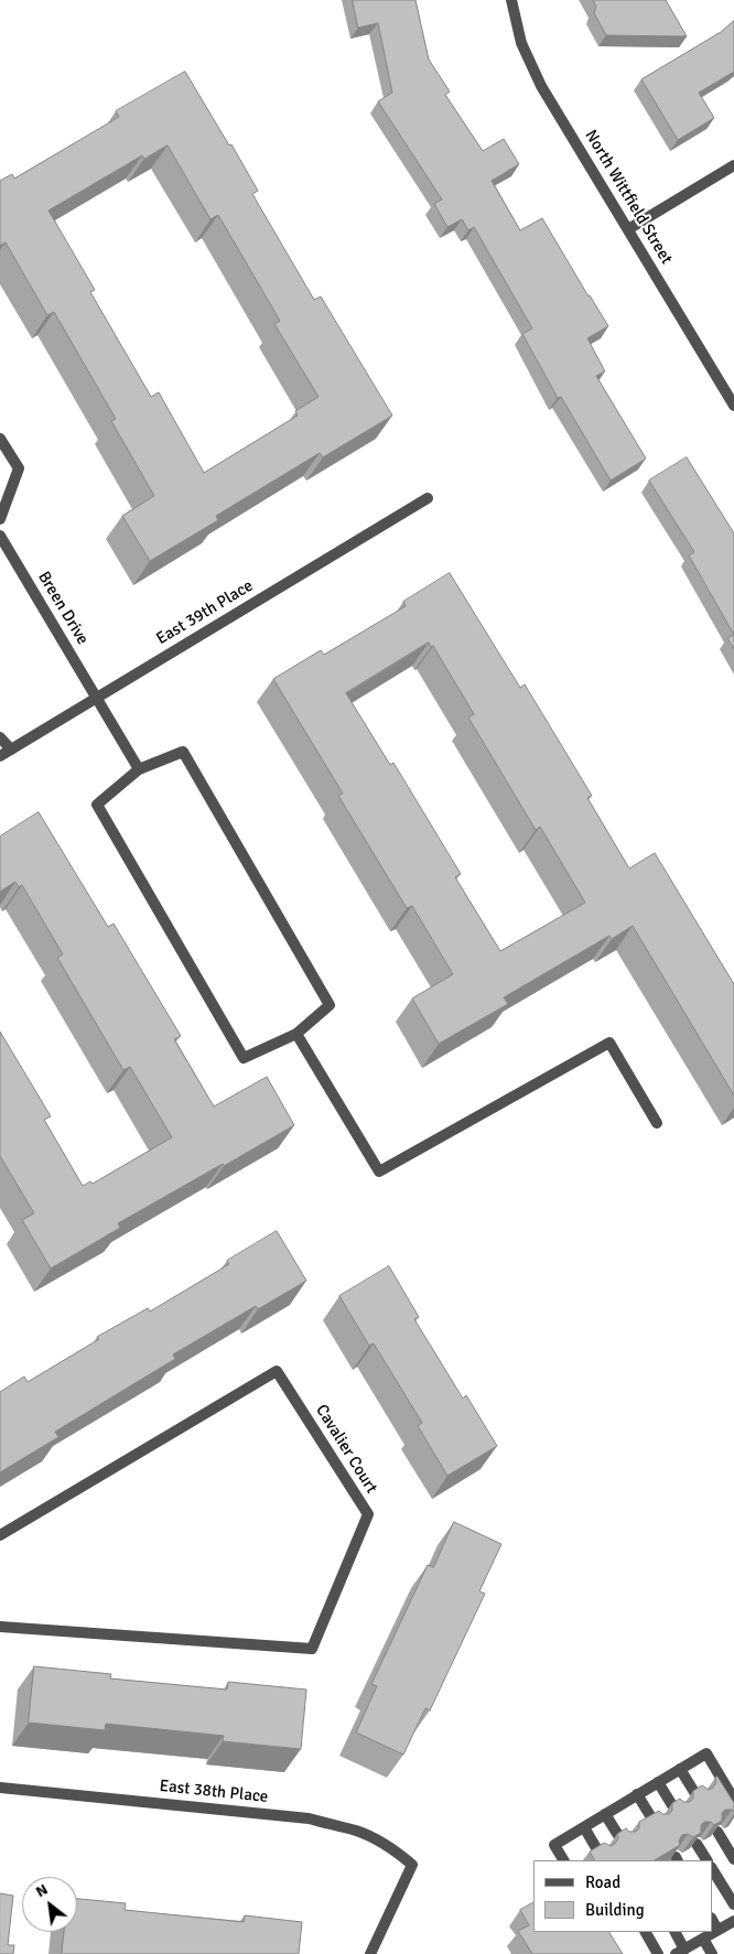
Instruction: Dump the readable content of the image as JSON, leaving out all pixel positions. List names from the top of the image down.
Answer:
{
  "streets": {
    "street": [
      "North Wittfield Street",
      "Breen Drive",
      "East 39th Place",
      "Cavalier Court",
      "East 38th Place"
    ]
  },
  "crossings": [
    ["Breen Drive", "East 39th Place"]
  ],
  "legend": ["Road", "Building"],
  "north": "top left"
}
